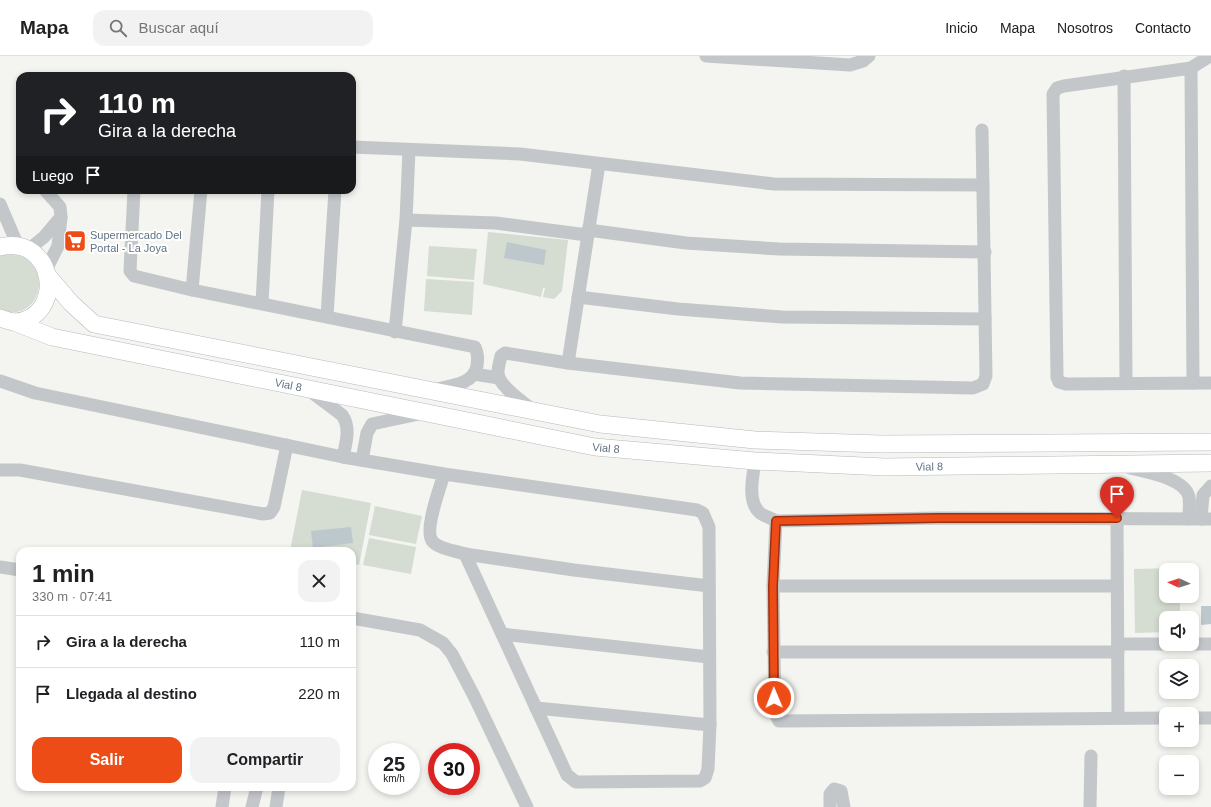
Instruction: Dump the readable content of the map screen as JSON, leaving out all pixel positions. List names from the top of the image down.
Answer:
{
  "streets": {
    "main road": ["Vial 8"]
  },
  "places": {
    "supermarket": ["Supermercado Del Portal - La Joya"]
  },
  "north": "left",
  "page": {
    "header": "Mapa",
    "search": "Buscar aquí",
    "nav": [
      "Inicio",
      "Mapa",
      "Nosotros",
      "Contacto"
    ],
    "turn": ["110 m", "Gira a la derecha"],
    "then": "Luego",
    "heading": ["1 min", "330 m · 07:41"],
    "map_buttons": ["+", "−"],
    "list": [
      {
        "name": "Gira a la derecha",
        "value": "110 m"
      },
      {
        "name": "Llegada al destino",
        "value": "220 m"
      }
    ],
    "buttons": ["Salir", "Compartir"],
    "speed": "25 km/h",
    "limit": "30"
  }
}
